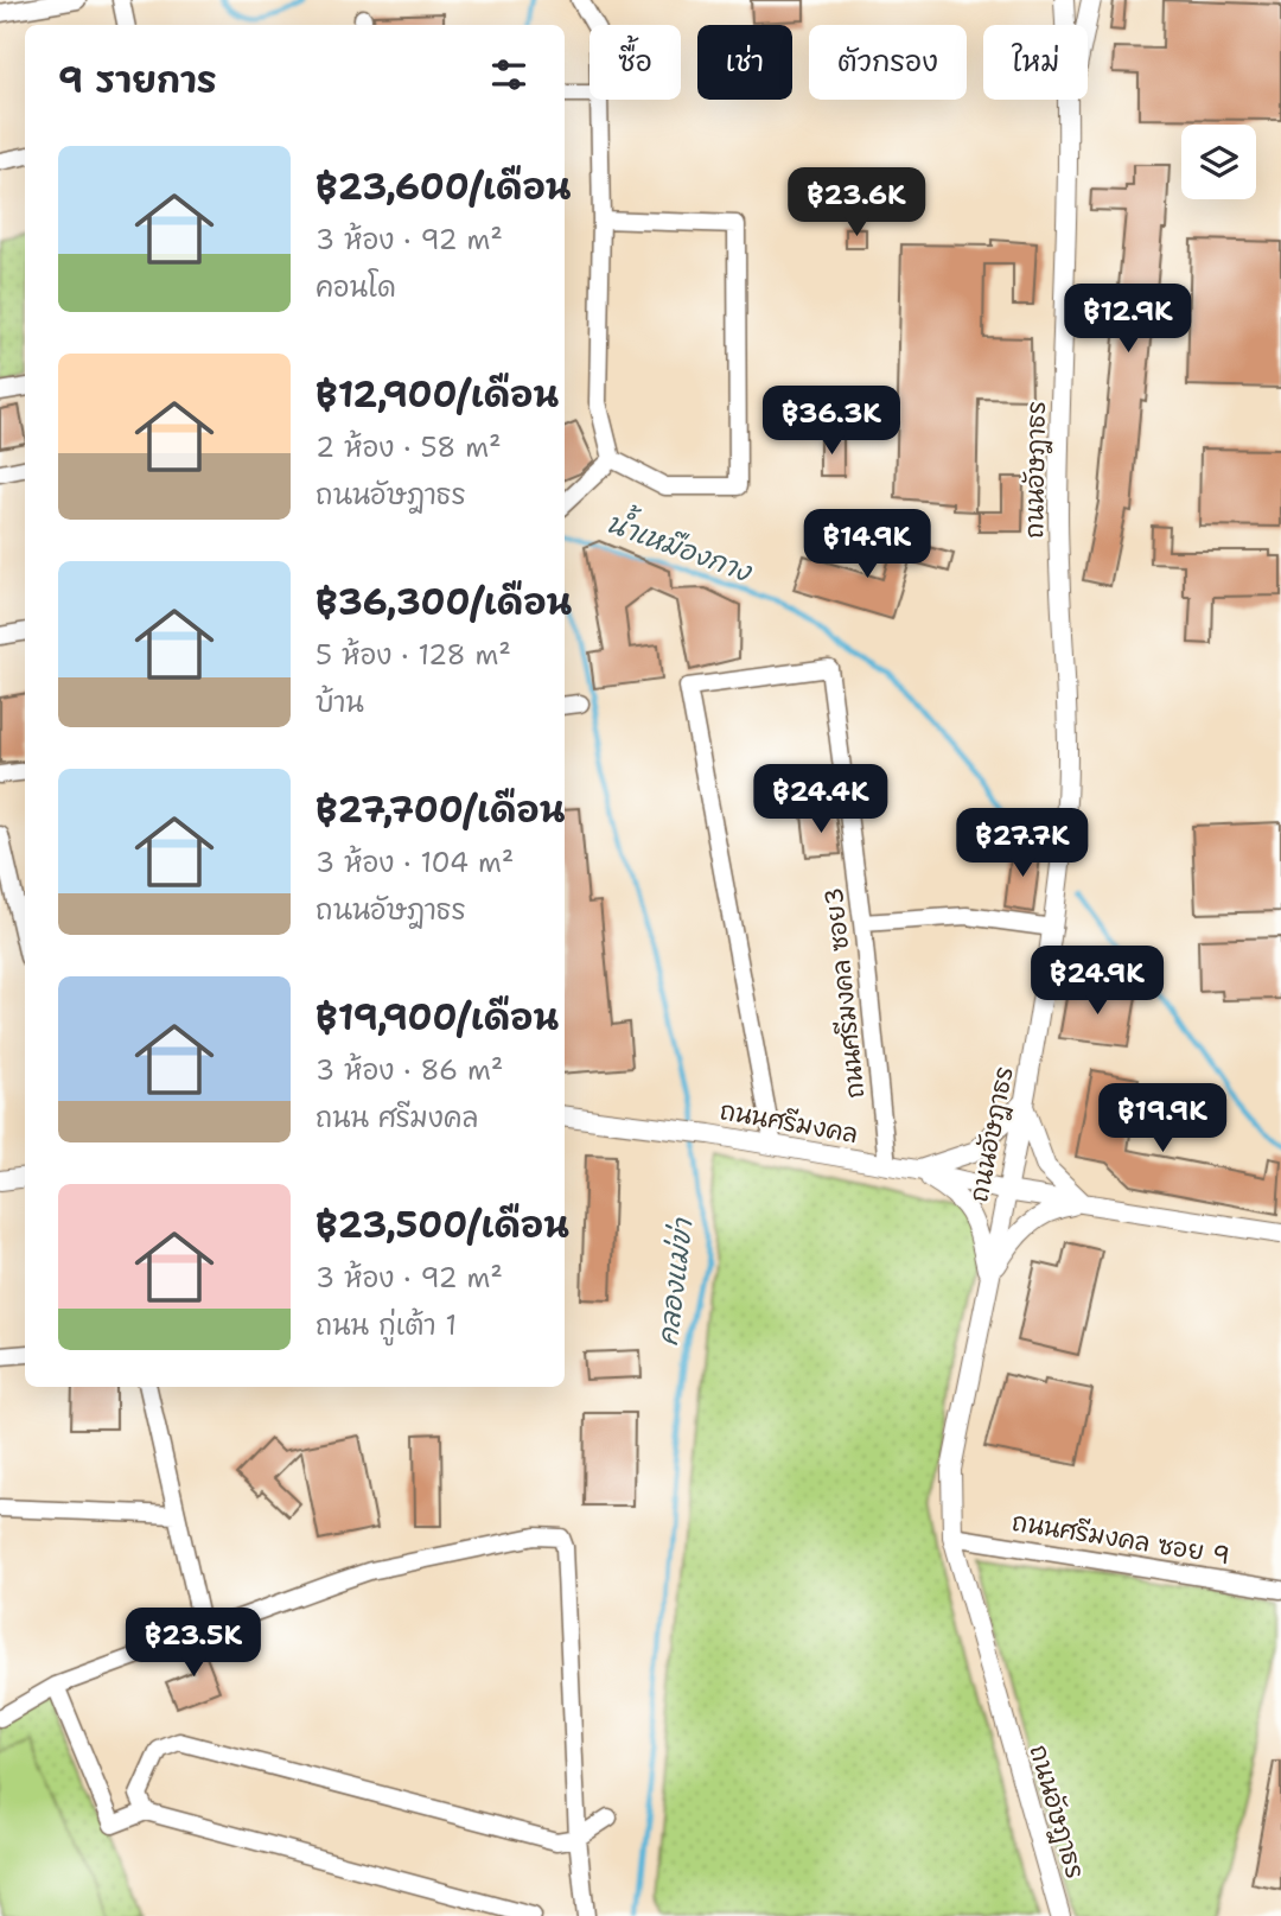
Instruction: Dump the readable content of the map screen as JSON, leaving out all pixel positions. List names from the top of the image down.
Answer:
{
  "streets": {
    "street": [
      "ถนนอัษฎาธร",
      "ถนนศรีมงคล ซอย3",
      "ถนนศรีมงคล",
      "ถนนศรีมงคล ซอย 9"
    ]
  },
  "crossings": [
    ["ถนนอัษฎาธร", "ถนนศรีมงคล"],
    ["ถนนอัษฎาธร", "ถนนศรีมงคล ซอย 9"],
    ["ถนนศรีมงคล ซอย3", "ถนนศรีมงคล"]
  ],
  "water": ["น้ำเหมืองกาง", "คลองแม่ข่า"],
  "page": {
    "chip": [
      "ซื้อ",
      "เช่า",
      "ตัวกรอง",
      "ใหม่"
    ],
    "heading": "9 รายการ",
    "list": [
      {
        "name": "฿23,600/เดือน",
        "note": "3 ห้อง · 92 m² · คอนโด"
      },
      {
        "name": "฿12,900/เดือน",
        "note": "2 ห้อง · 58 m² · ถนนอัษฎาธร"
      },
      {
        "name": "฿36,300/เดือน",
        "note": "5 ห้อง · 128 m² · บ้าน"
      },
      {
        "name": "฿27,700/เดือน",
        "note": "3 ห้อง · 104 m² · ถนนอัษฎาธร"
      },
      {
        "name": "฿19,900/เดือน",
        "note": "3 ห้อง · 86 m² · ถนน ศรีมงคล"
      },
      {
        "name": "฿23,500/เดือน",
        "note": "3 ห้อง · 92 m² · ถนน กู่เต้า 1"
      }
    ],
    "price": [
      "฿23.6K",
      "฿12.9K",
      "฿36.3K",
      "฿14.9K",
      "฿24.4K",
      "฿27.7K",
      "฿24.9K",
      "฿19.9K",
      "฿23.5K"
    ]
  }
}
